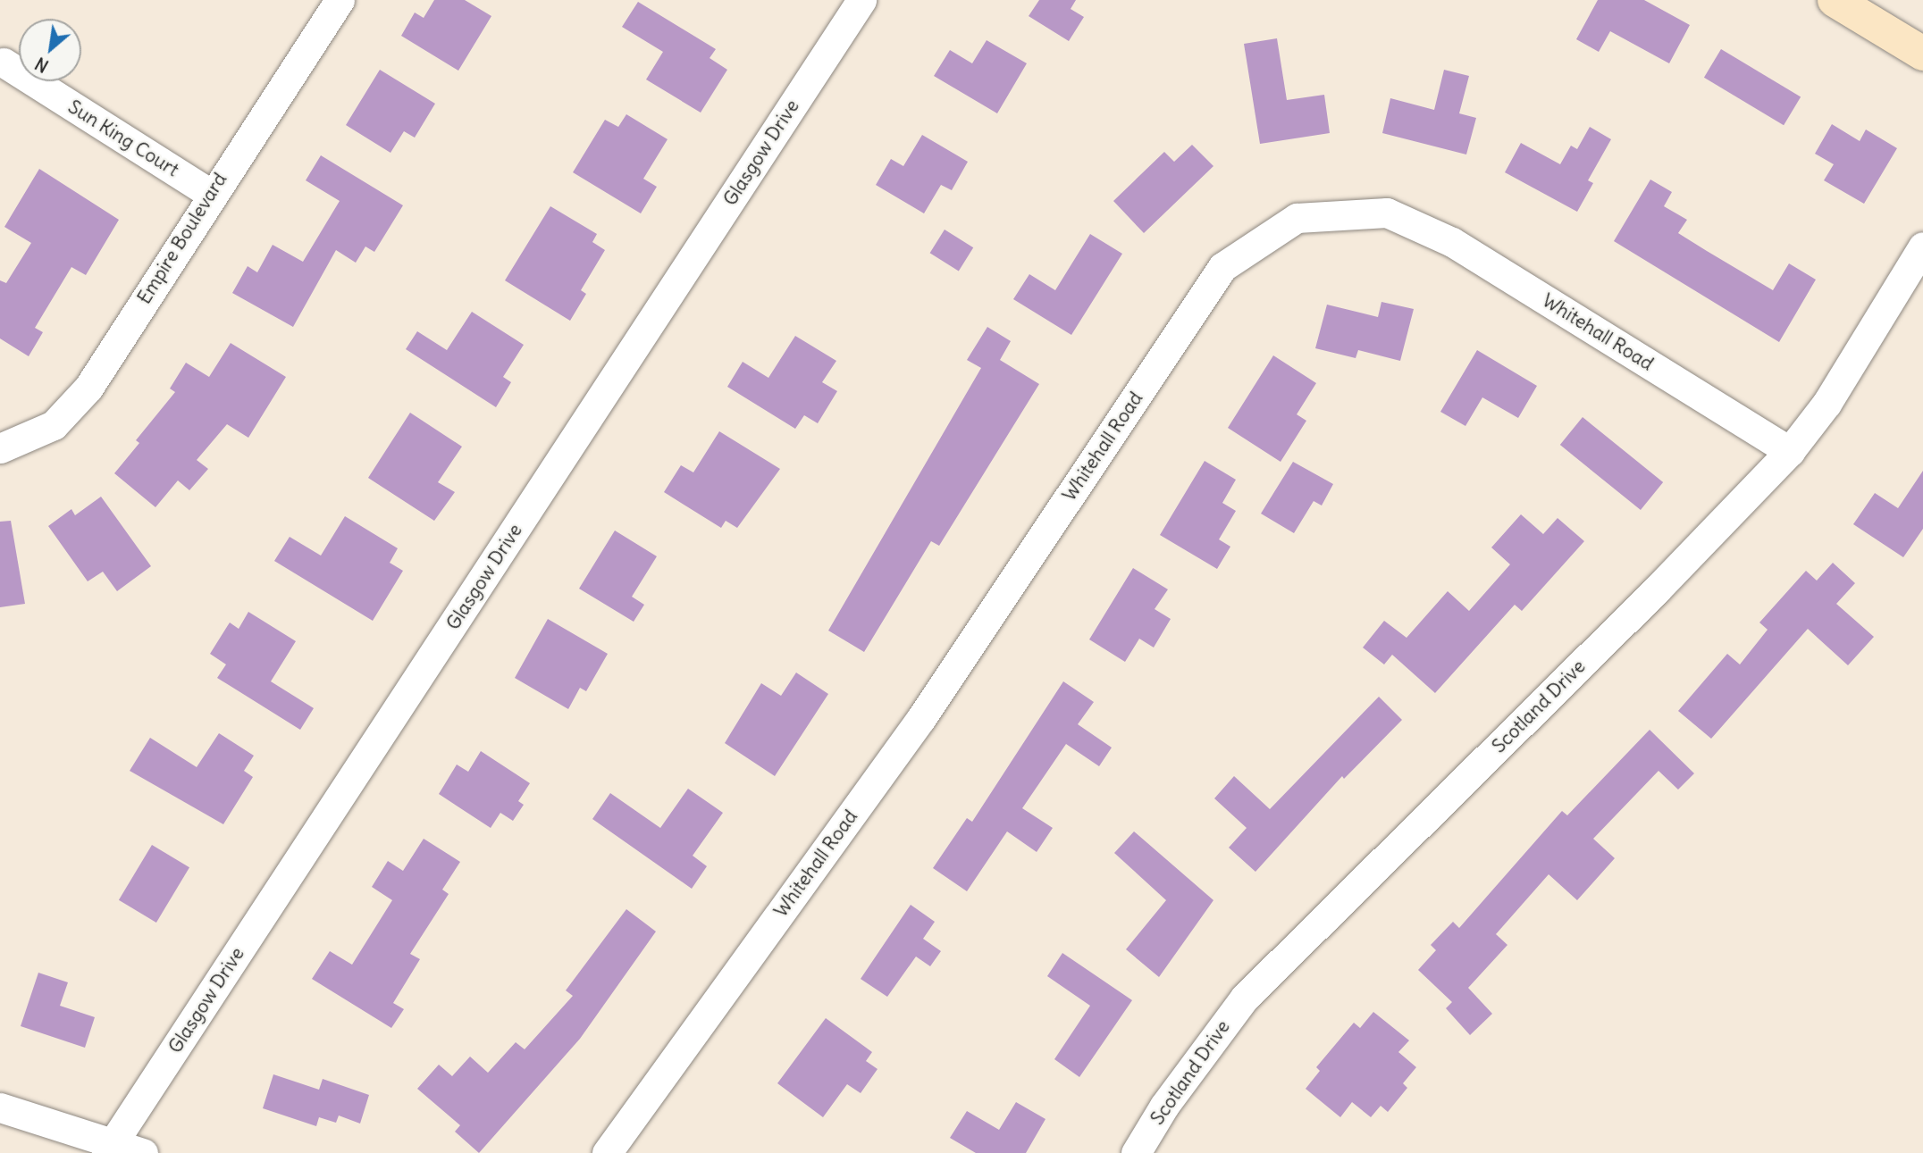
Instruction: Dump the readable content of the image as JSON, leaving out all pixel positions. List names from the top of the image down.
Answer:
{
  "streets": {
    "street": [
      "Sun King Court",
      "Glasgow Drive",
      "Empire Boulevard",
      "Whitehall Road",
      "Scotland Drive"
    ]
  },
  "crossings": [
    ["Sun King Court", "Empire Boulevard"],
    ["Whitehall Road", "Scotland Drive"]
  ],
  "north": "bottom left"
}
